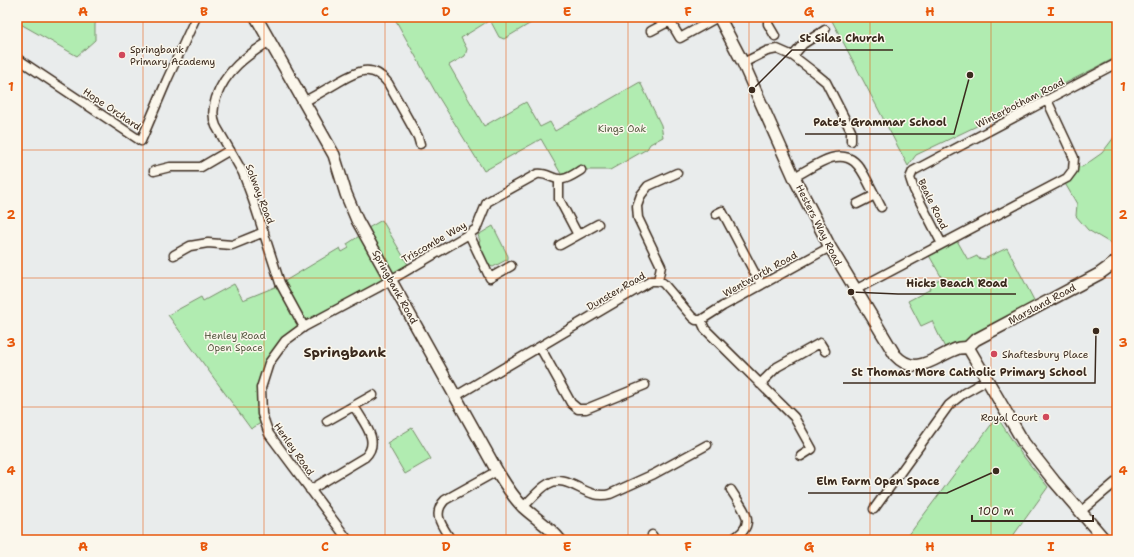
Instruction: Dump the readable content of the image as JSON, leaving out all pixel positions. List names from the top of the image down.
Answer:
{
  "streets": {
    "street": [
      "Winterbotham Road",
      "Hope Orchard",
      "Solway Road",
      "Beale Road",
      "Hesters Way Road",
      "Triscombe Way",
      "Wentworth Road",
      "Springbank Road",
      "Dunster Road",
      "Marsland Road",
      "Henley Road"
    ]
  },
  "crossings": [
    ["Winterbotham Road", "Beale Road"],
    ["Solway Road", "Springbank Road"],
    ["Solway Road", "Henley Road"],
    ["Hesters Way Road", "Wentworth Road"],
    ["Hesters Way Road", "Marsland Road"],
    ["Triscombe Way", "Springbank Road"],
    ["Triscombe Way", "Henley Road"],
    ["Wentworth Road", "Dunster Road"],
    ["Springbank Road", "Dunster Road"],
    ["Springbank Road", "Henley Road"]
  ],
  "districts": ["Springbank"],
  "parks": ["Kings Oak", "Henley Road Open Space"],
  "places": [
    "Springbank Primary Academy",
    "Pate's Grammar School",
    "St Silas Church",
    "Hicks Beach Road",
    "St Thomas More Catholic Primary School",
    "Shaftesbury Place",
    "Royal Court",
    "Elm Farm Open Space"
  ],
  "scale_bar": "100 m",
  "grid": {
    "columns": [
      "A",
      "B",
      "C",
      "D",
      "E",
      "F",
      "G",
      "H",
      "I"
    ],
    "rows": [
      "1",
      "2",
      "3",
      "4"
    ]
  }
}
